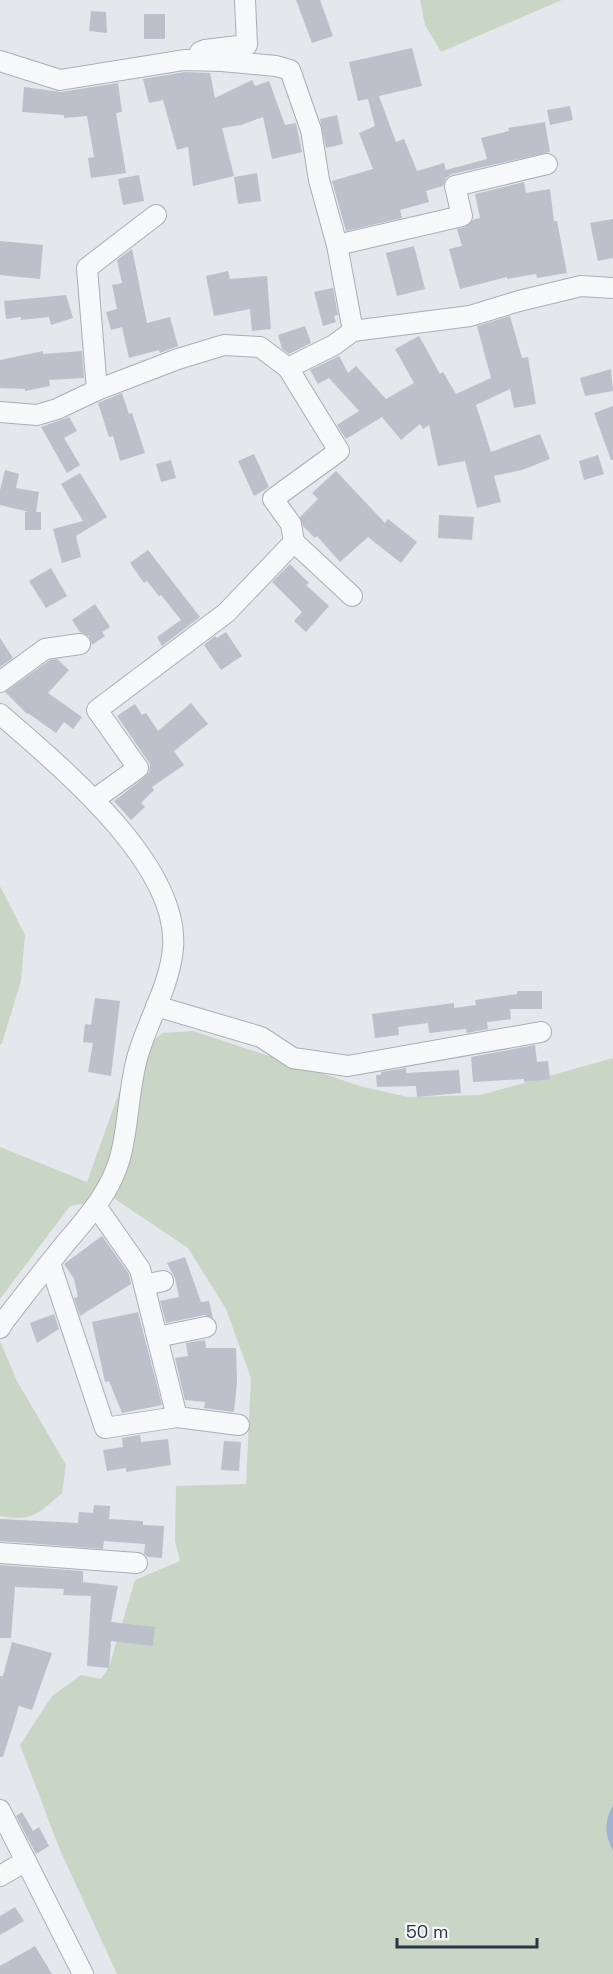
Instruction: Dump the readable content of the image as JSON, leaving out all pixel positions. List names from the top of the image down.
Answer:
{
  "scale_bar": "50 m"
}
